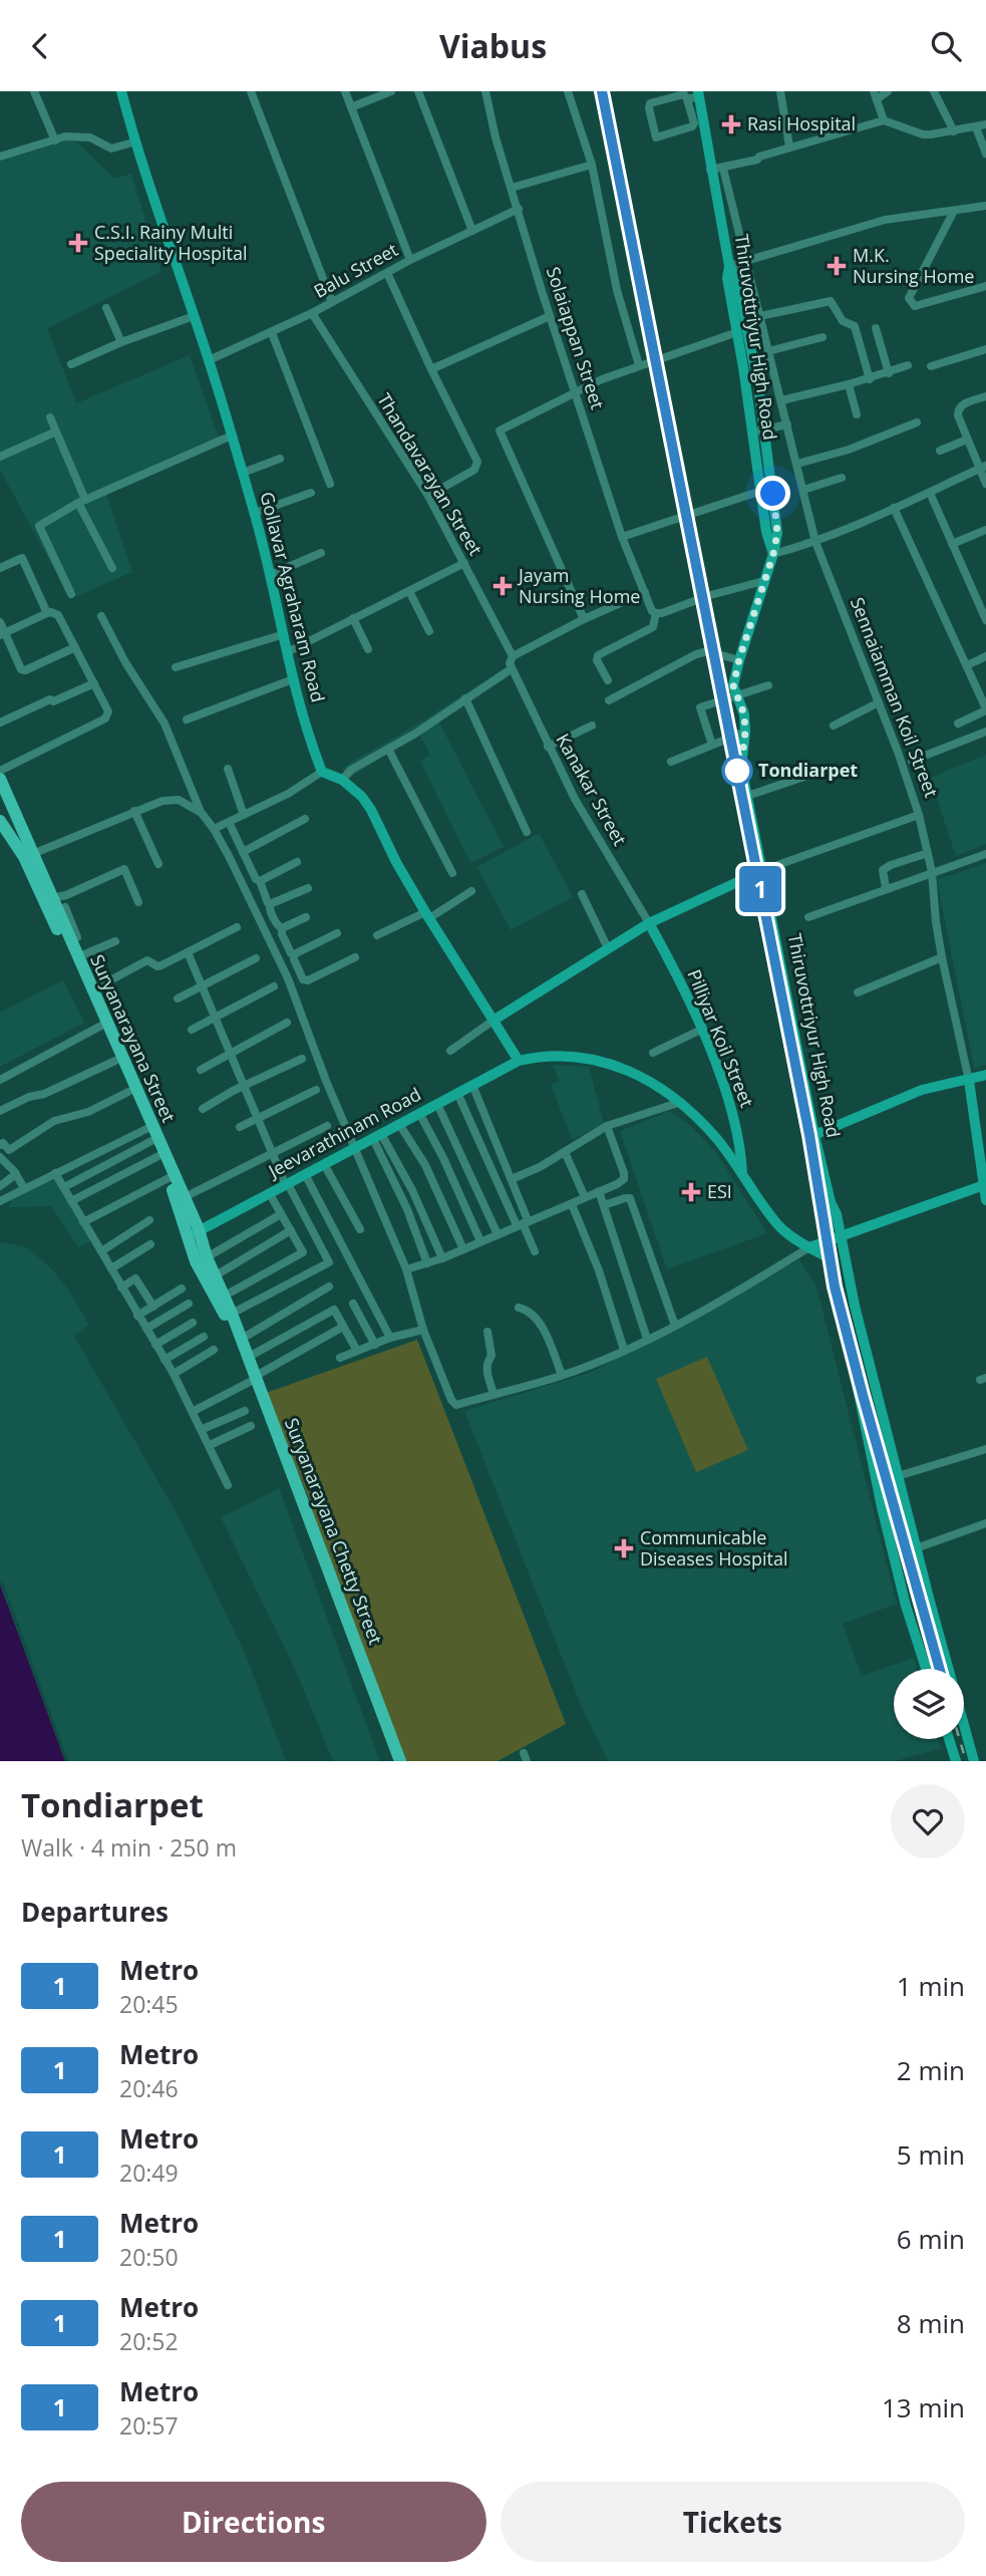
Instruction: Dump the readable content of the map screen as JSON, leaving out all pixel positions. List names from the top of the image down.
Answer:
{
  "streets": {
    "main road": [
      "Thiruvottriyur High Road",
      "Gollavar Agraharam Road",
      "Sennaiamman Koil Street",
      "Suryanarayana Street",
      "Pilliyar Koil Street",
      "Jeevarathinam Road",
      "Suryanarayana Chetty Street"
    ],
    "street": [
      "Balu Street",
      "Solaiappan Street",
      "Thandavarayan Street",
      "Kanakar Street"
    ]
  },
  "crossings": [
    ["Balu Street", "Solaiappan Street"],
    ["Balu Street", "Thandavarayan Street"],
    ["Balu Street", "Gollavar Agraharam Road"],
    ["Kanakar Street", "Pilliyar Koil Street"],
    ["Suryanarayana Street", "Jeevarathinam Road"],
    ["Suryanarayana Street", "Suryanarayana Chetty Street"]
  ],
  "places": {
    "health": [
      "Rasi Hospital",
      "C.S.I. Rainy Multi Speciality Hospital",
      "M.K. Nursing Home",
      "Jayam Nursing Home",
      "ESI",
      "Communicable Diseases Hospital"
    ],
    "other": ["Tondiarpet"]
  },
  "lines": ["metro line 1"],
  "page": {
    "header": "Viabus",
    "on_map": "1",
    "heading": [
      ["Tondiarpet", "Walk · 4 min · 250 m"],
      "Departures"
    ],
    "list": [
      {
        "mark": "1",
        "name": "Metro",
        "note": "20:45",
        "value": "1 min"
      },
      {
        "mark": "1",
        "name": "Metro",
        "note": "20:46",
        "value": "2 min"
      },
      {
        "mark": "1",
        "name": "Metro",
        "note": "20:49",
        "value": "5 min"
      },
      {
        "mark": "1",
        "name": "Metro",
        "note": "20:50",
        "value": "6 min"
      },
      {
        "mark": "1",
        "name": "Metro",
        "note": "20:52",
        "value": "8 min"
      },
      {
        "mark": "1",
        "name": "Metro",
        "note": "20:57",
        "value": "13 min"
      }
    ],
    "buttons": ["Directions", "Tickets"]
  }
}
